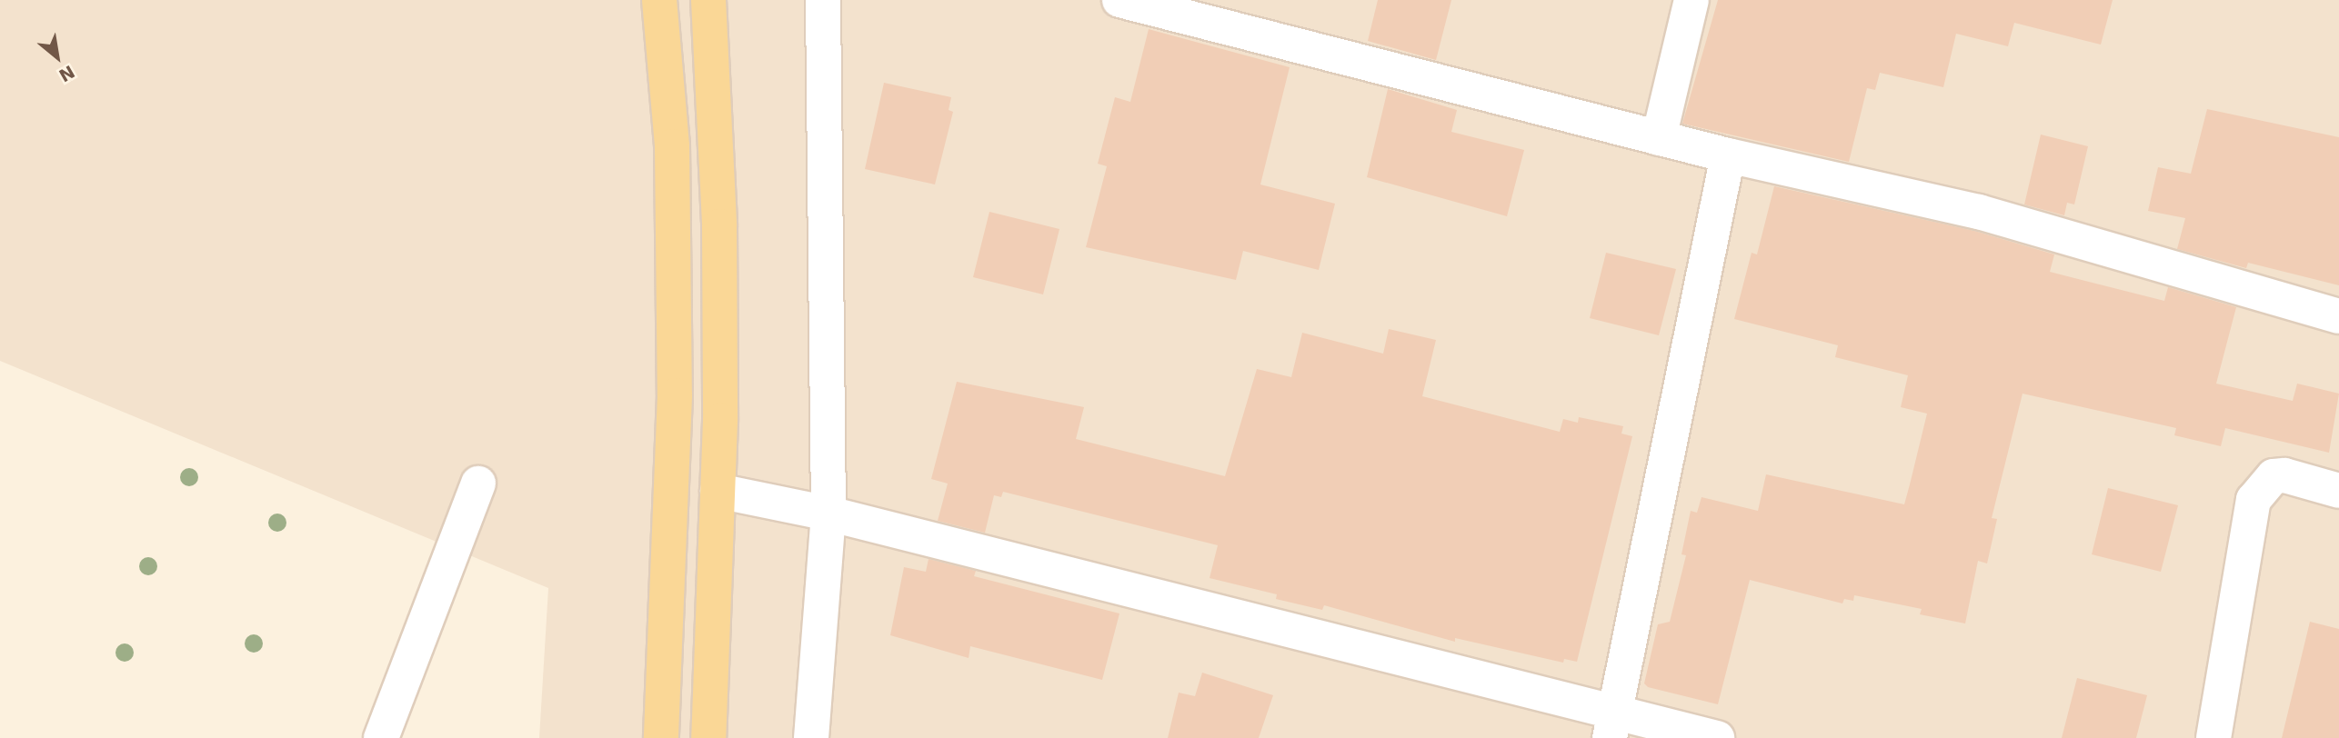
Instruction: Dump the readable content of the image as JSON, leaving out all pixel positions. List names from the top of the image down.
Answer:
{
  "north": "bottom right"
}
